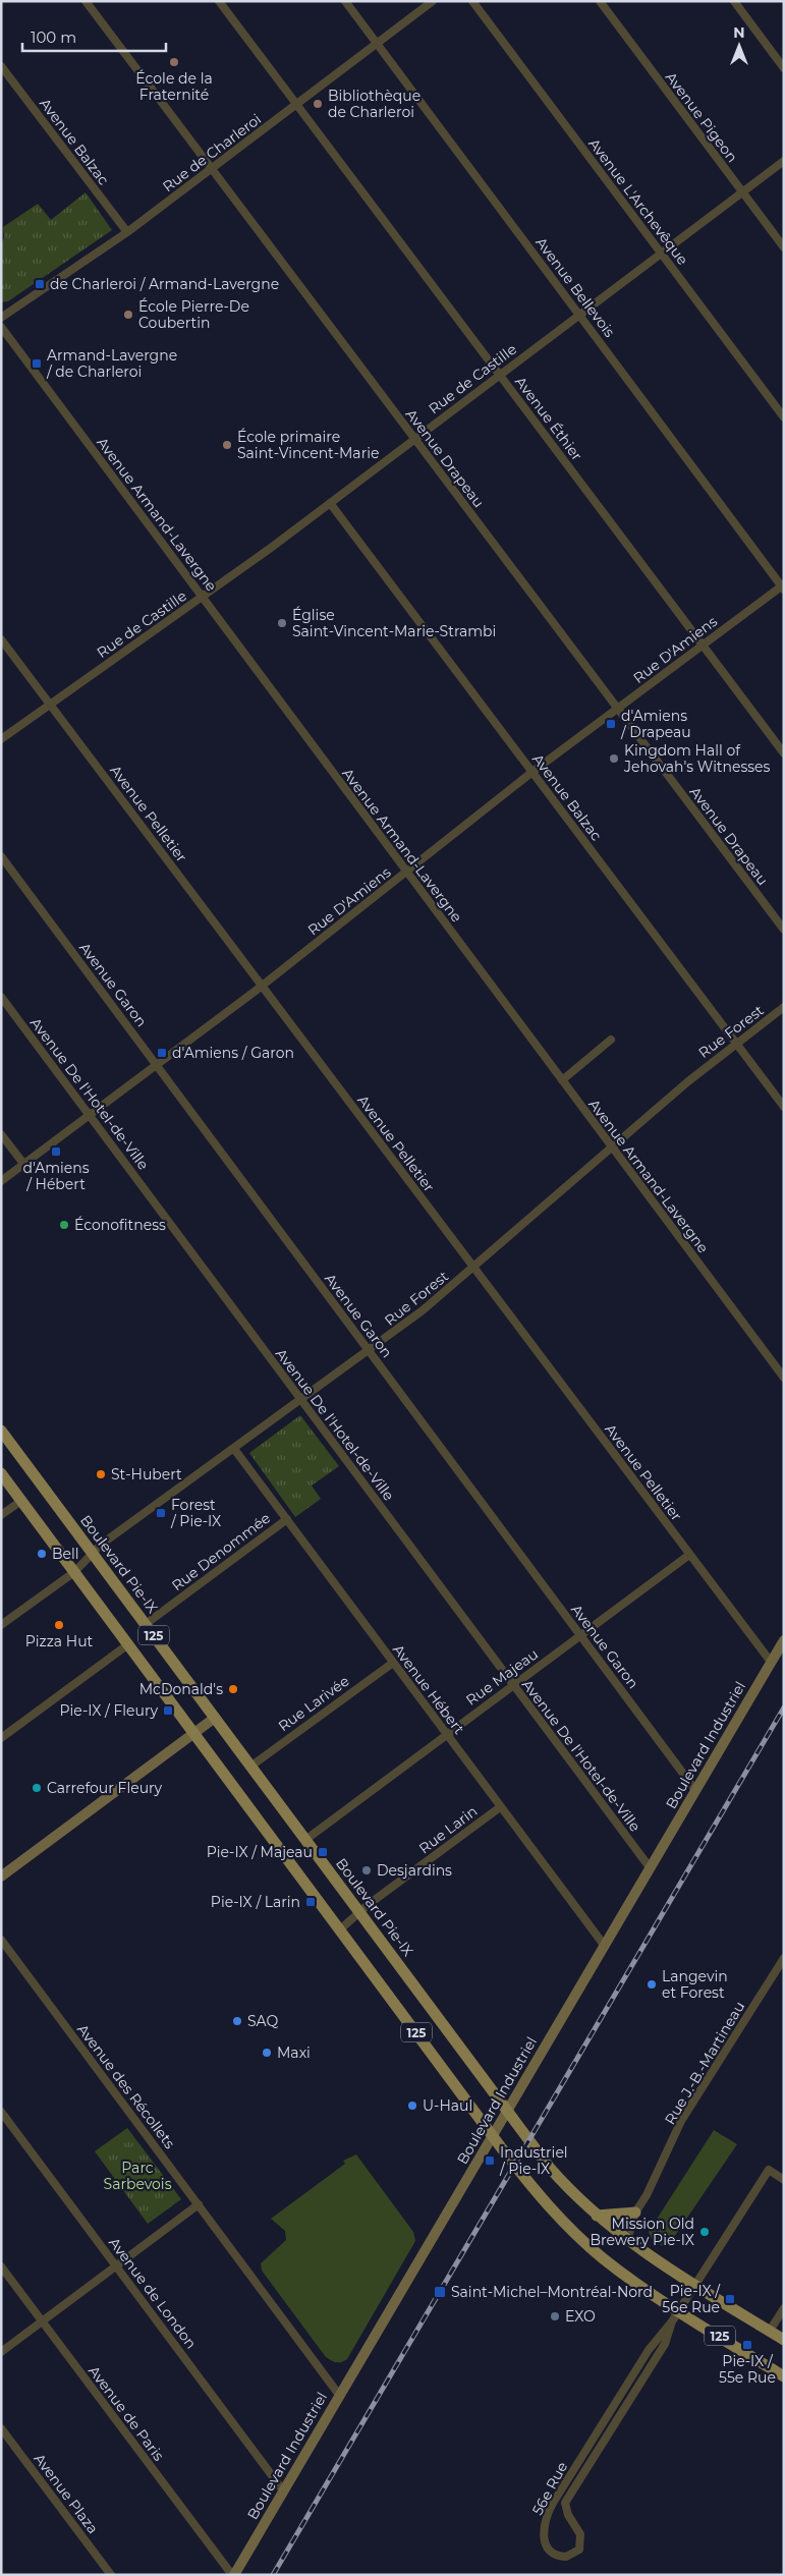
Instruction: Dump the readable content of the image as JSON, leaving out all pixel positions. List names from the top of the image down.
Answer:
{
  "streets": {
    "main road": ["Boulevard Pie-IX", "125"],
    "street": [
      "Avenue Pigeon",
      "Avenue Balzac",
      "Rue de Charleroi",
      "Avenue L'Archevêque",
      "Avenue Bellevois",
      "Rue de Castille",
      "Avenue Éthier",
      "Avenue Drapeau",
      "Avenue Armand-Lavergne",
      "Rue D'Amiens",
      "Avenue Pelletier",
      "Avenue Garon",
      "Rue Forest",
      "Avenue De l'Hotel-de-Ville",
      "Rue Denommée",
      "Rue Majeau",
      "Avenue Hébert",
      "Rue Larivée",
      "Boulevard Industriel",
      "Rue Larin",
      "Rue J.-B.-Martineau",
      "Avenue des Récollets",
      "Avenue de London",
      "Avenue de Paris",
      "56e Rue",
      "Avenue Plaza"
    ]
  },
  "crossings": [
    ["Avenue Pigeon", "Rue de Castille"],
    ["Avenue Balzac", "Rue de Charleroi"],
    ["Avenue Balzac", "Rue de Castille"],
    ["Avenue Balzac", "Rue D'Amiens"],
    ["Avenue Balzac", "Rue Forest"],
    ["Rue de Charleroi", "Avenue Bellevois"],
    ["Rue de Charleroi", "Avenue Éthier"],
    ["Rue de Charleroi", "Avenue Drapeau"],
    ["Avenue L'Archevêque", "Rue de Castille"],
    ["Avenue Bellevois", "Rue de Castille"],
    ["Avenue Bellevois", "Rue D'Amiens"],
    ["Rue de Castille", "Avenue Éthier"],
    ["Rue de Castille", "Avenue Drapeau"],
    ["Rue de Castille", "Avenue Armand-Lavergne"],
    ["Rue de Castille", "Avenue Pelletier"],
    ["Avenue Éthier", "Rue D'Amiens"],
    ["Avenue Drapeau", "Rue D'Amiens"],
    ["Avenue Armand-Lavergne", "Rue D'Amiens"],
    ["Avenue Armand-Lavergne", "Rue Forest"],
    ["Rue D'Amiens", "Avenue Pelletier"],
    ["Rue D'Amiens", "Avenue Garon"],
    ["Rue D'Amiens", "Avenue De l'Hotel-de-Ville"],
    ["Avenue Pelletier", "Rue Forest"],
    ["Avenue Pelletier", "Rue Majeau"],
    ["Avenue Pelletier", "Boulevard Industriel"],
    ["Avenue Garon", "Rue Forest"],
    ["Avenue Garon", "Rue Majeau"],
    ["Avenue Garon", "Boulevard Industriel"],
    ["Rue Forest", "Avenue De l'Hotel-de-Ville"],
    ["Rue Forest", "Boulevard Pie-IX"],
    ["Rue Forest", "125"],
    ["Rue Forest", "Avenue Hébert"],
    ["Avenue De l'Hotel-de-Ville", "Rue Majeau"],
    ["Avenue De l'Hotel-de-Ville", "Boulevard Industriel"],
    ["Rue Denommée", "Boulevard Pie-IX"],
    ["Rue Denommée", "Avenue Hébert"],
    ["Boulevard Pie-IX", "Rue Majeau"],
    ["Boulevard Pie-IX", "Rue Larivée"],
    ["Boulevard Pie-IX", "Boulevard Industriel"],
    ["Boulevard Pie-IX", "Rue Larin"],
    ["Boulevard Pie-IX", "Rue J.-B.-Martineau"],
    ["Boulevard Pie-IX", "56e Rue"],
    ["125", "Boulevard Industriel"],
    ["125", "Rue Larin"],
    ["125", "56e Rue"],
    ["Rue Majeau", "Avenue Hébert"],
    ["Avenue Hébert", "Rue Larivée"],
    ["Avenue Hébert", "Boulevard Industriel"],
    ["Avenue Hébert", "Rue Larin"],
    ["Boulevard Industriel", "Avenue des Récollets"],
    ["Boulevard Industriel", "Avenue de London"],
    ["Boulevard Industriel", "Avenue de Paris"]
  ],
  "parks": ["Parc Sarbevois"],
  "places": {
    "other": [
      "École de la Fraternité",
      "Bibliothèque de Charleroi",
      "École Pierre-De Coubertin",
      "École primaire Saint-Vincent-Marie",
      "Église Saint-Vincent-Marie-Strambi",
      "Kingdom Hall of Jehovah's Witnesses",
      "Éconofitness",
      "St-Hubert",
      "Bell",
      "Pizza Hut",
      "McDonald's",
      "Carrefour Fleury",
      "Desjardins",
      "Langevin et Forest",
      "SAQ",
      "Maxi",
      "U-Haul",
      "Mission Old Brewery Pie-IX",
      "EXO"
    ],
    "transit": [
      "de Charleroi / Armand-Lavergne",
      "Armand-Lavergne / de Charleroi",
      "d'Amiens / Drapeau",
      "d'Amiens / Garon",
      "d'Amiens / Hébert",
      "Forest / Pie-IX",
      "Pie-IX / Fleury",
      "Pie-IX / Majeau",
      "Pie-IX / Larin",
      "Industriel / Pie-IX",
      "Saint-Michel–Montréal-Nord",
      "Pie-IX / 56e Rue",
      "Pie-IX / 55e Rue"
    ]
  },
  "scale_bar": "100 m",
  "north": "top"
}
